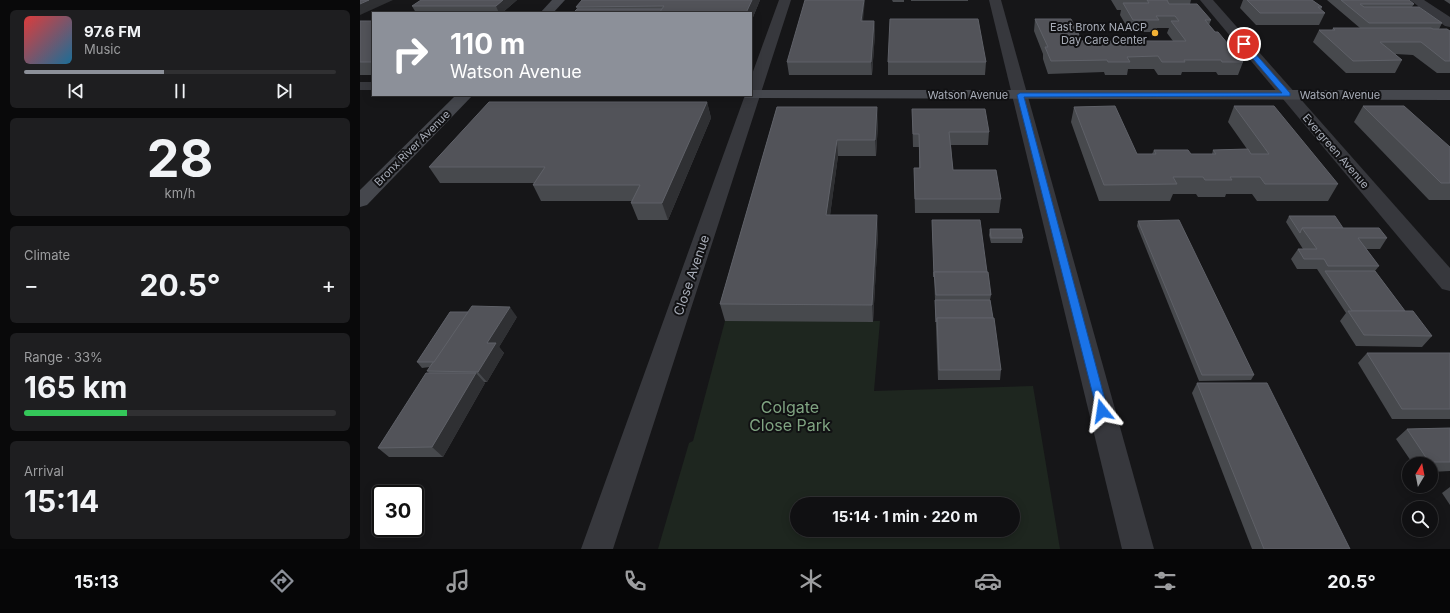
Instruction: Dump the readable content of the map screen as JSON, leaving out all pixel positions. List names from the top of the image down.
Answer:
{
  "streets": {
    "street": [
      "Watson Avenue",
      "Bronx River Avenue",
      "Evergreen Avenue",
      "Close Avenue"
    ]
  },
  "crossings": [
    ["Watson Avenue", "Evergreen Avenue"],
    ["Watson Avenue", "Close Avenue"]
  ],
  "parks": ["Colgate Close Park"],
  "places": ["East Bronx NAACP Day Care Center"],
  "north": "top",
  "page": {
    "turn": ["110 m", "Watson Avenue"],
    "song": ["97.6 FM", "Music"],
    "tile": [
      ["28", "km/h"],
      "Climate",
      ["Range · 33%", "165 km"],
      ["Arrival", "15:14"]
    ],
    "heat": ["−", "20.5°", "+"],
    "limit": "30",
    "trip": "15:14 · 1 min · 220 m",
    "tabs": ["15:13", "20.5°"]
  }
}
